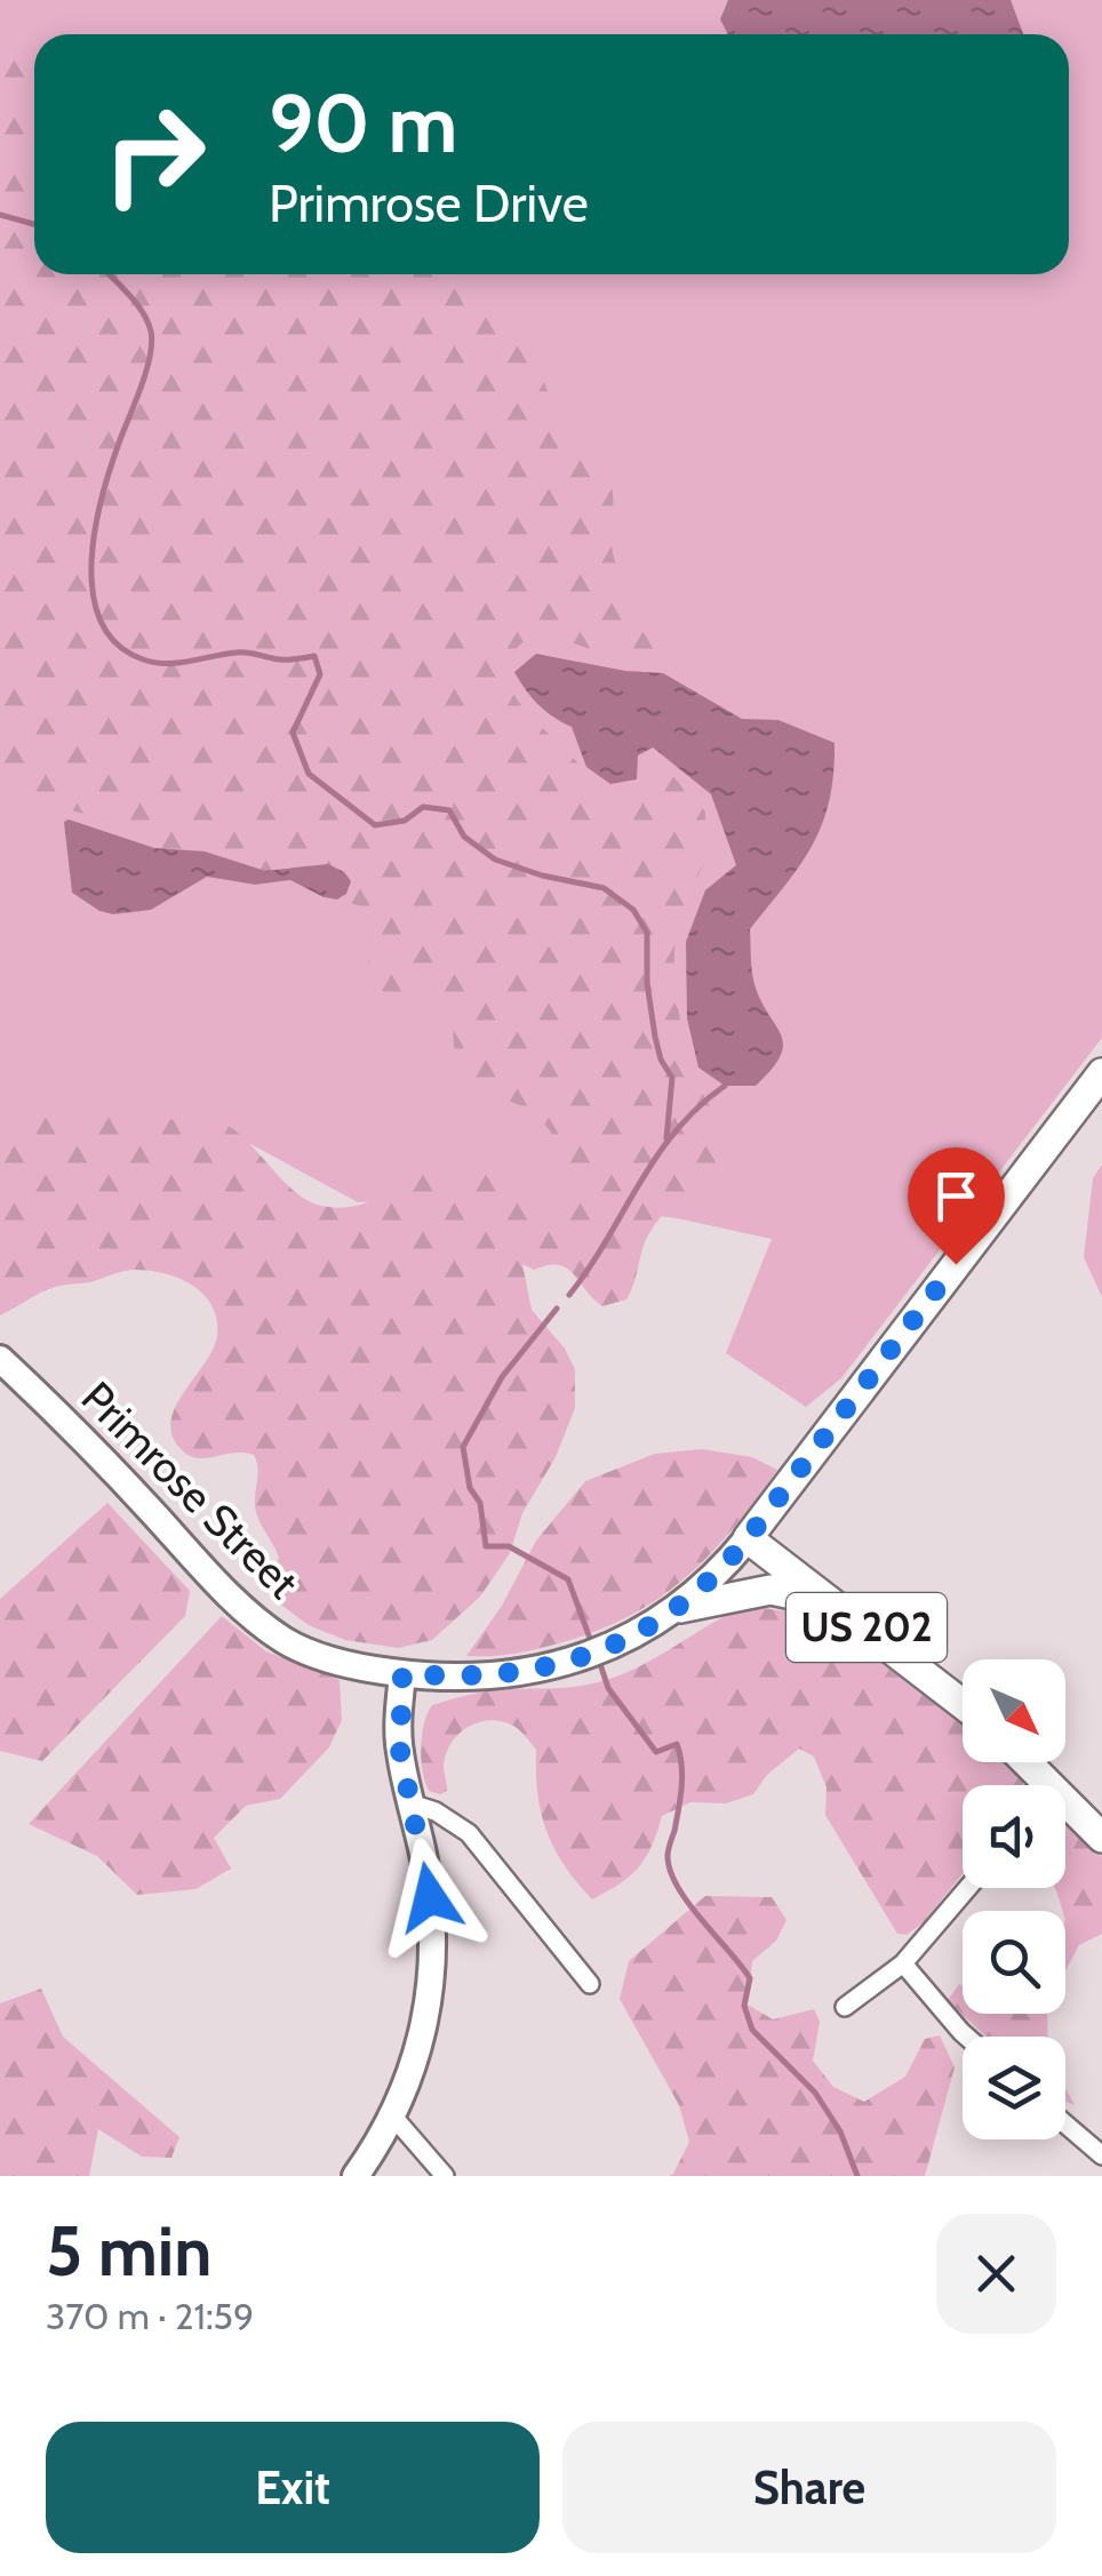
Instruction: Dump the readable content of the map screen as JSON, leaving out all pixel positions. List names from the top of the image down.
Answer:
{
  "streets": {
    "main road": ["Primrose Street", "US 202"]
  },
  "crossings": [
    ["Primrose Street", "US 202"]
  ],
  "north": "bottom right",
  "page": {
    "turn": ["90 m", "Primrose Drive"],
    "heading": ["5 min", "370 m · 21:59"],
    "buttons": ["Exit", "Share"]
  }
}
